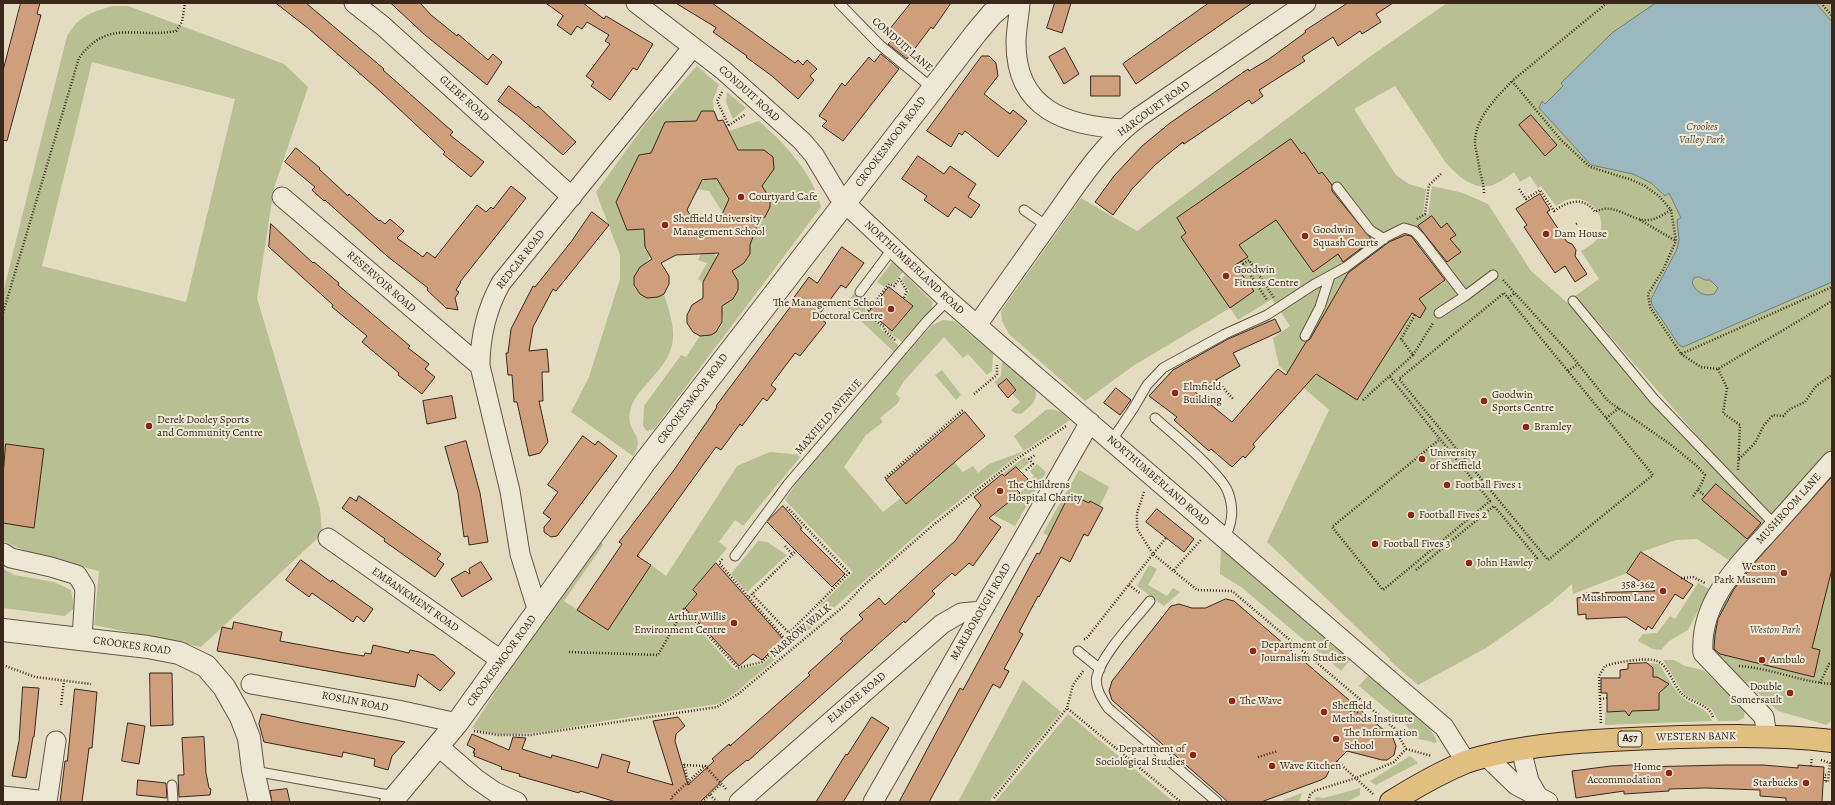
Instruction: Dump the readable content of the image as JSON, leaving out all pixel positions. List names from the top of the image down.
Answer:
{
  "streets": {
    "main road": ["WESTERN BANK", "A57"],
    "street": [
      "CONDUIT ROAD",
      "GLEBE ROAD",
      "HARCOURT ROAD",
      "CROOKESMOOR ROAD",
      "REDCAR ROAD",
      "NORTHUMBERLAND ROAD",
      "RESERVOIR ROAD",
      "MUSHROOM LANE",
      "EMBANKMENT ROAD",
      "MARLBOROUGH ROAD",
      "CROOKES ROAD",
      "ELMORE ROAD",
      "ROSLIN ROAD"
    ],
    "lane": ["CONDUIT LANE", "MAXFIELD AVENUE"],
    "path": ["NARROW WALK"]
  },
  "crossings": [
    ["CONDUIT LANE", "CROOKESMOOR ROAD"],
    ["CONDUIT ROAD", "CROOKESMOOR ROAD"],
    ["CONDUIT ROAD", "REDCAR ROAD"],
    ["CONDUIT ROAD", "NORTHUMBERLAND ROAD"],
    ["GLEBE ROAD", "REDCAR ROAD"],
    ["HARCOURT ROAD", "NORTHUMBERLAND ROAD"],
    ["CROOKESMOOR ROAD", "REDCAR ROAD"],
    ["CROOKESMOOR ROAD", "NORTHUMBERLAND ROAD"],
    ["CROOKESMOOR ROAD", "EMBANKMENT ROAD"],
    ["CROOKESMOOR ROAD", "ROSLIN ROAD"],
    ["REDCAR ROAD", "RESERVOIR ROAD"],
    ["NORTHUMBERLAND ROAD", "MAXFIELD AVENUE"],
    ["NORTHUMBERLAND ROAD", "MARLBOROUGH ROAD"],
    ["NORTHUMBERLAND ROAD", "NARROW WALK"],
    ["NORTHUMBERLAND ROAD", "WESTERN BANK"],
    ["NORTHUMBERLAND ROAD", "A57"],
    ["MUSHROOM LANE", "WESTERN BANK"],
    ["MARLBOROUGH ROAD", "NARROW WALK"],
    ["MARLBOROUGH ROAD", "ELMORE ROAD"],
    ["WESTERN BANK", "A57"]
  ],
  "parks": ["Crookes Valley Park", "Weston Park"],
  "places": [
    "Courtyard Cafe",
    "Sheffield University Management School",
    "Dam House",
    "Goodwin Squash Courts",
    "Goodwin Fitness Centre",
    "The Management School Doctoral Centre",
    "Elmfield Building",
    "Goodwin Sports Centre",
    "Derek Dooley Sports and Community Centre",
    "Bramley",
    "University of Sheffield",
    "Football Fives 1",
    "The Childrens Hospital Charity",
    "Football Fives 2",
    "Football Fives 3",
    "John Hawley",
    "Weston Park Museum",
    "358-362 Mushroom Lane",
    "Arthur Willis Environment Centre",
    "Department of Journalism Studies",
    "Ambulo",
    "Double Somersault",
    "The Wave",
    "Sheffield Methods Institute",
    "The Information School",
    "Department of Sociological Studies",
    "Wave Kitchen",
    "Home Accommodation",
    "Starbucks"
  ]
}
